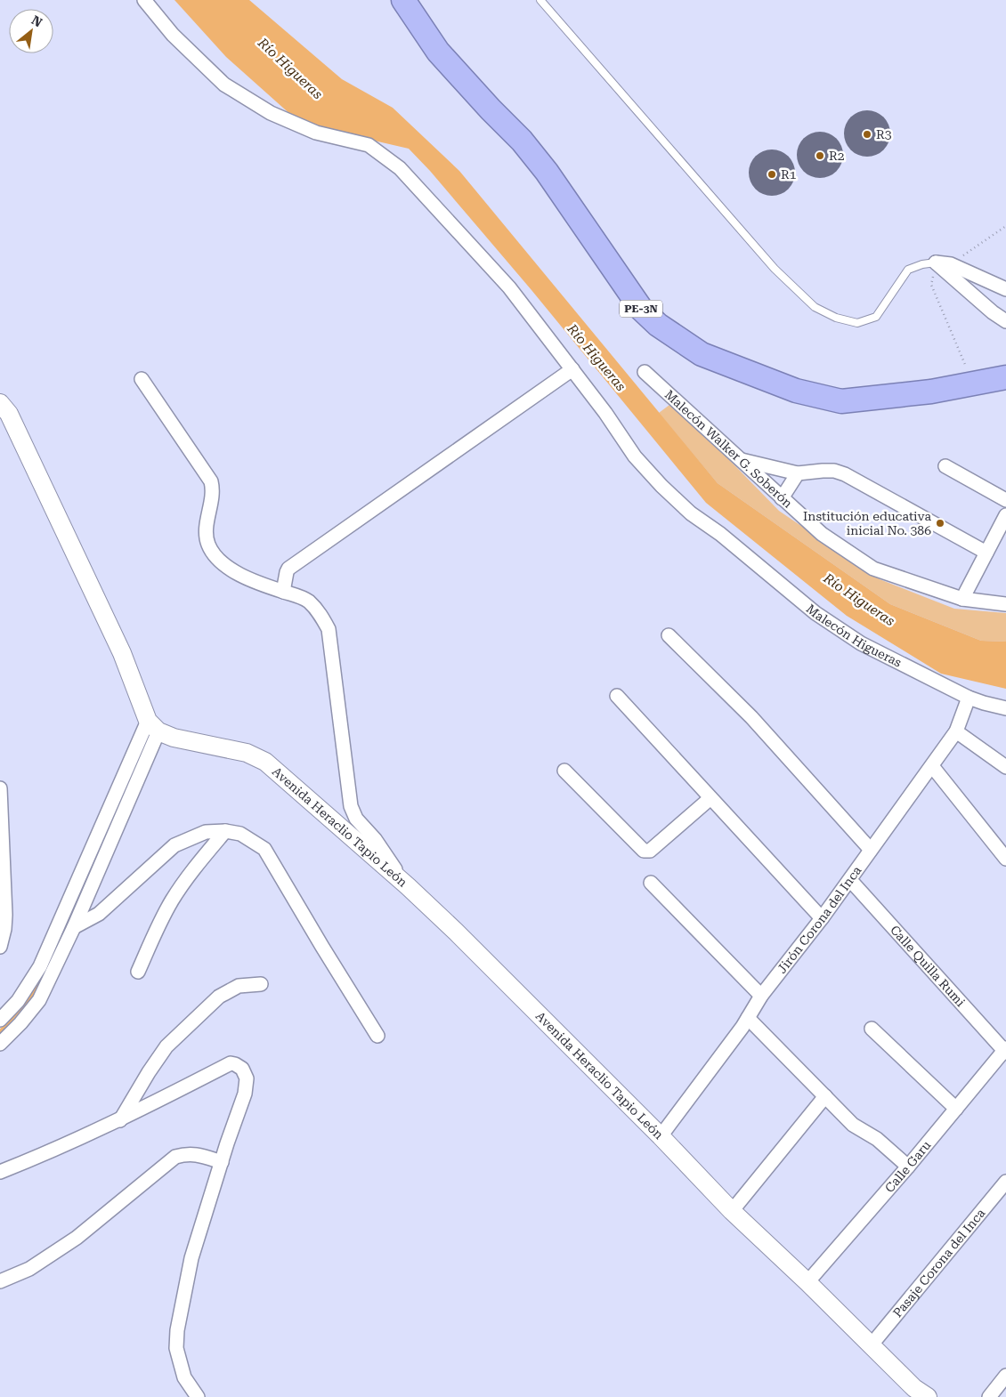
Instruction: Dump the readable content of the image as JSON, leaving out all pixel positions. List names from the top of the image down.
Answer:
{
  "streets": {
    "highway": ["PE-3N"],
    "street": [
      "Malecón Walker G. Soberón",
      "Malecón Higueras",
      "Avenida Heraclio Tapio León",
      "Jirón Corona del Inca",
      "Calle Quilla Rumi",
      "Calle Garu",
      "Pasaje Corona del Inca"
    ]
  },
  "crossings": [
    ["Malecón Higueras", "Jirón Corona del Inca"],
    ["Avenida Heraclio Tapio León", "Jirón Corona del Inca"],
    ["Avenida Heraclio Tapio León", "Calle Garu"],
    ["Avenida Heraclio Tapio León", "Pasaje Corona del Inca"],
    ["Jirón Corona del Inca", "Calle Quilla Rumi"],
    ["Calle Quilla Rumi", "Calle Garu"]
  ],
  "water": ["Río Higueras"],
  "places": [
    "R3",
    "R2",
    "R1",
    "Institución educativa inicial No. 386"
  ],
  "north": "top right"
}
